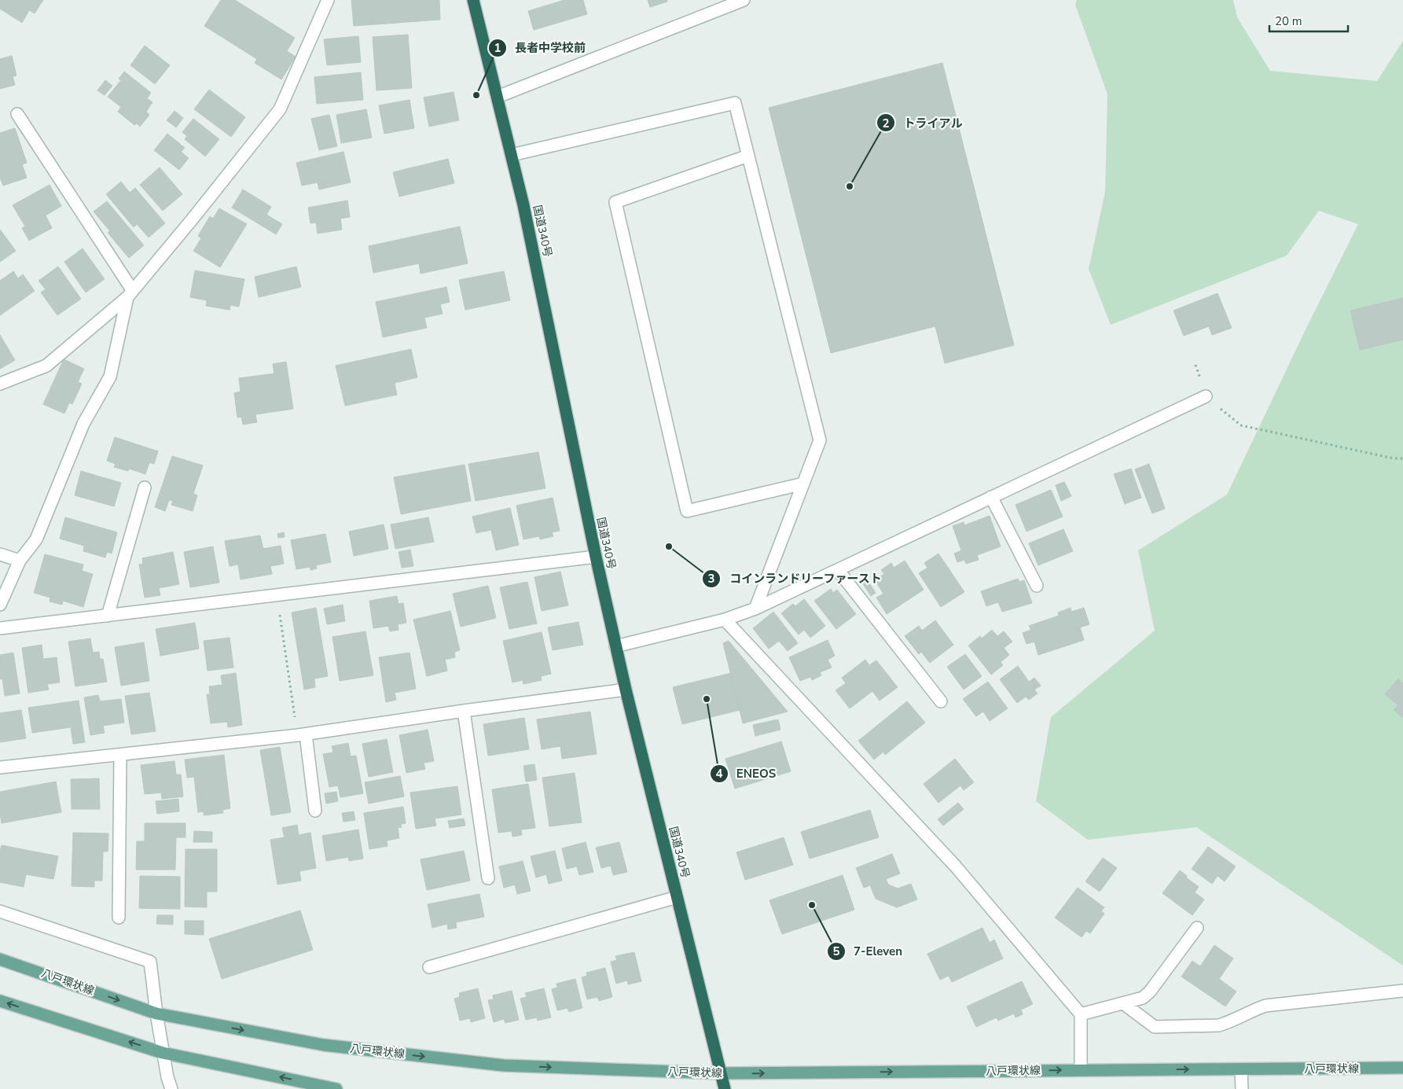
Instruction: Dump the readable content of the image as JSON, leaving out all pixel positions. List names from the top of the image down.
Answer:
{
  "streets": {
    "highway": ["国道340号"],
    "main road": ["八戸環状線"]
  },
  "crossings": [
    ["国道340号", "八戸環状線"]
  ],
  "one_way": ["八戸環状線"],
  "places": [
    "長者中学校前",
    "トライアル",
    "コインランドリーファースト",
    "ENEOS",
    "7-Eleven"
  ],
  "scale_bar": "20 m"
}
